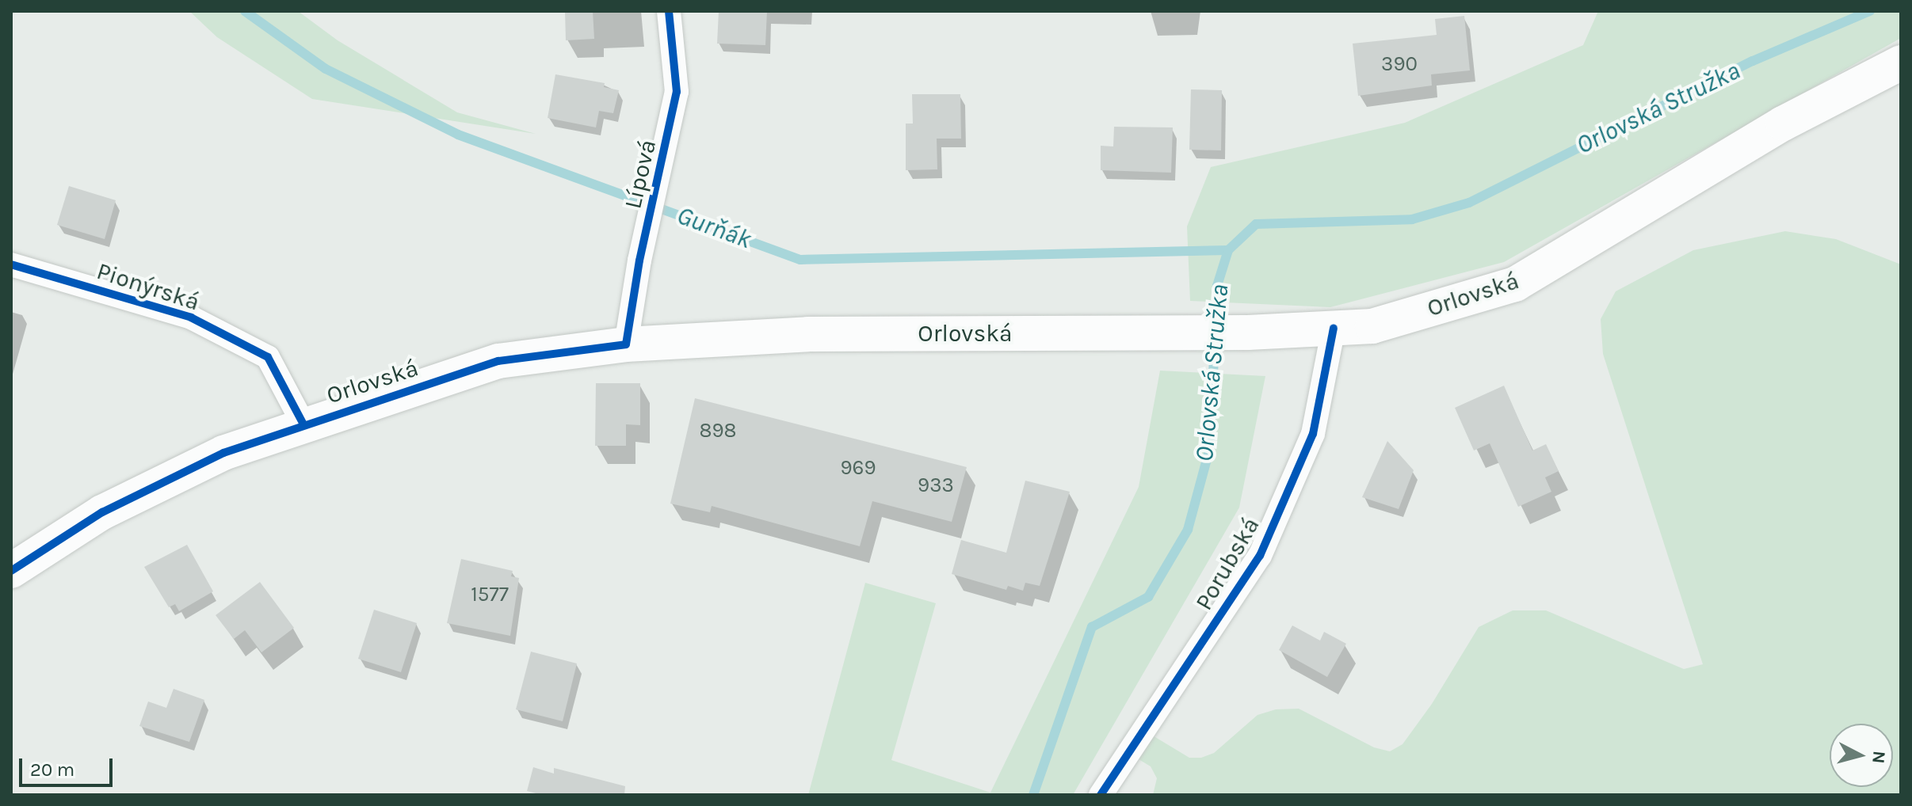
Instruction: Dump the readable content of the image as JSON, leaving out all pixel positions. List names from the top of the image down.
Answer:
{
  "streets": {
    "main road": ["Orlovská"],
    "street": ["Lípová", "Pionýrská", "Porubská"]
  },
  "crossings": [
    ["Lípová", "Orlovská"],
    ["Pionýrská", "Orlovská"],
    ["Orlovská", "Porubská"]
  ],
  "water": ["Orlovská Stružka", "Gurňák"],
  "house_numbers": [
    "390",
    "898",
    "969",
    "933",
    "1577"
  ],
  "scale_bar": "20 m",
  "north": "right"
}
